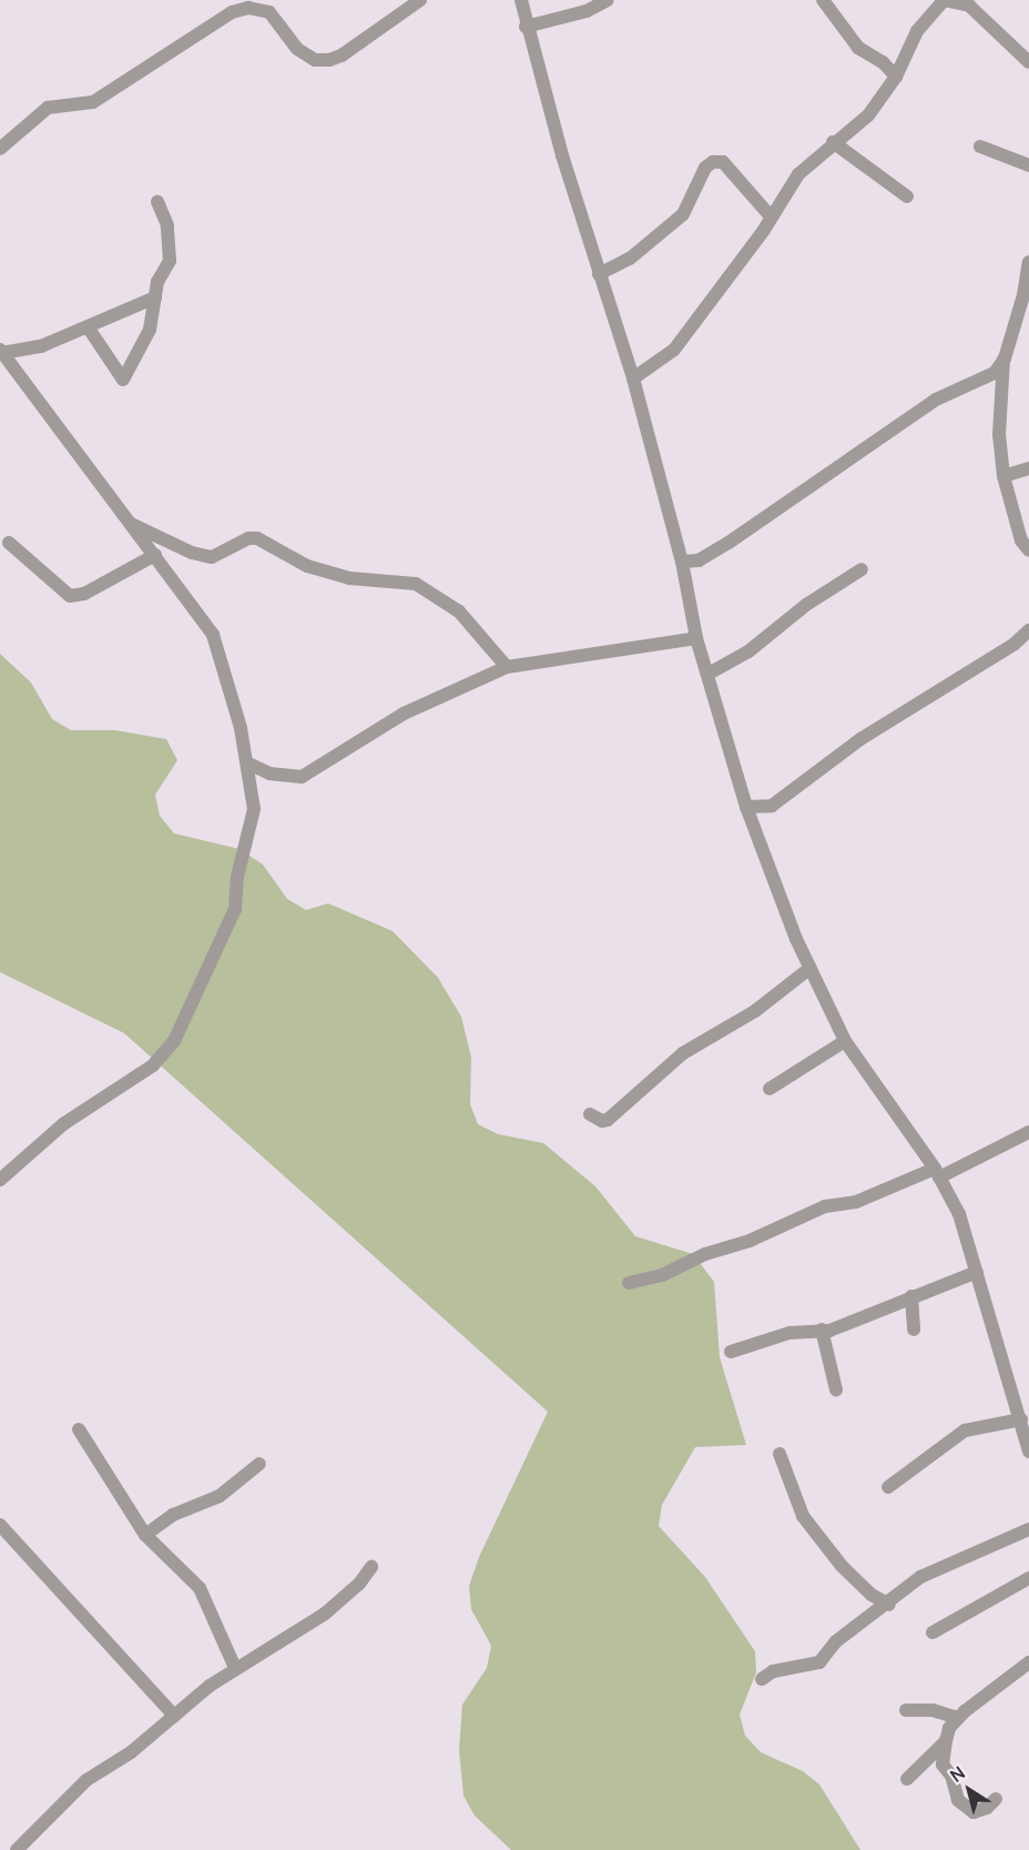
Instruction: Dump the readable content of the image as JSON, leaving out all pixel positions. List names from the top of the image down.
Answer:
{
  "north": "top left"
}
